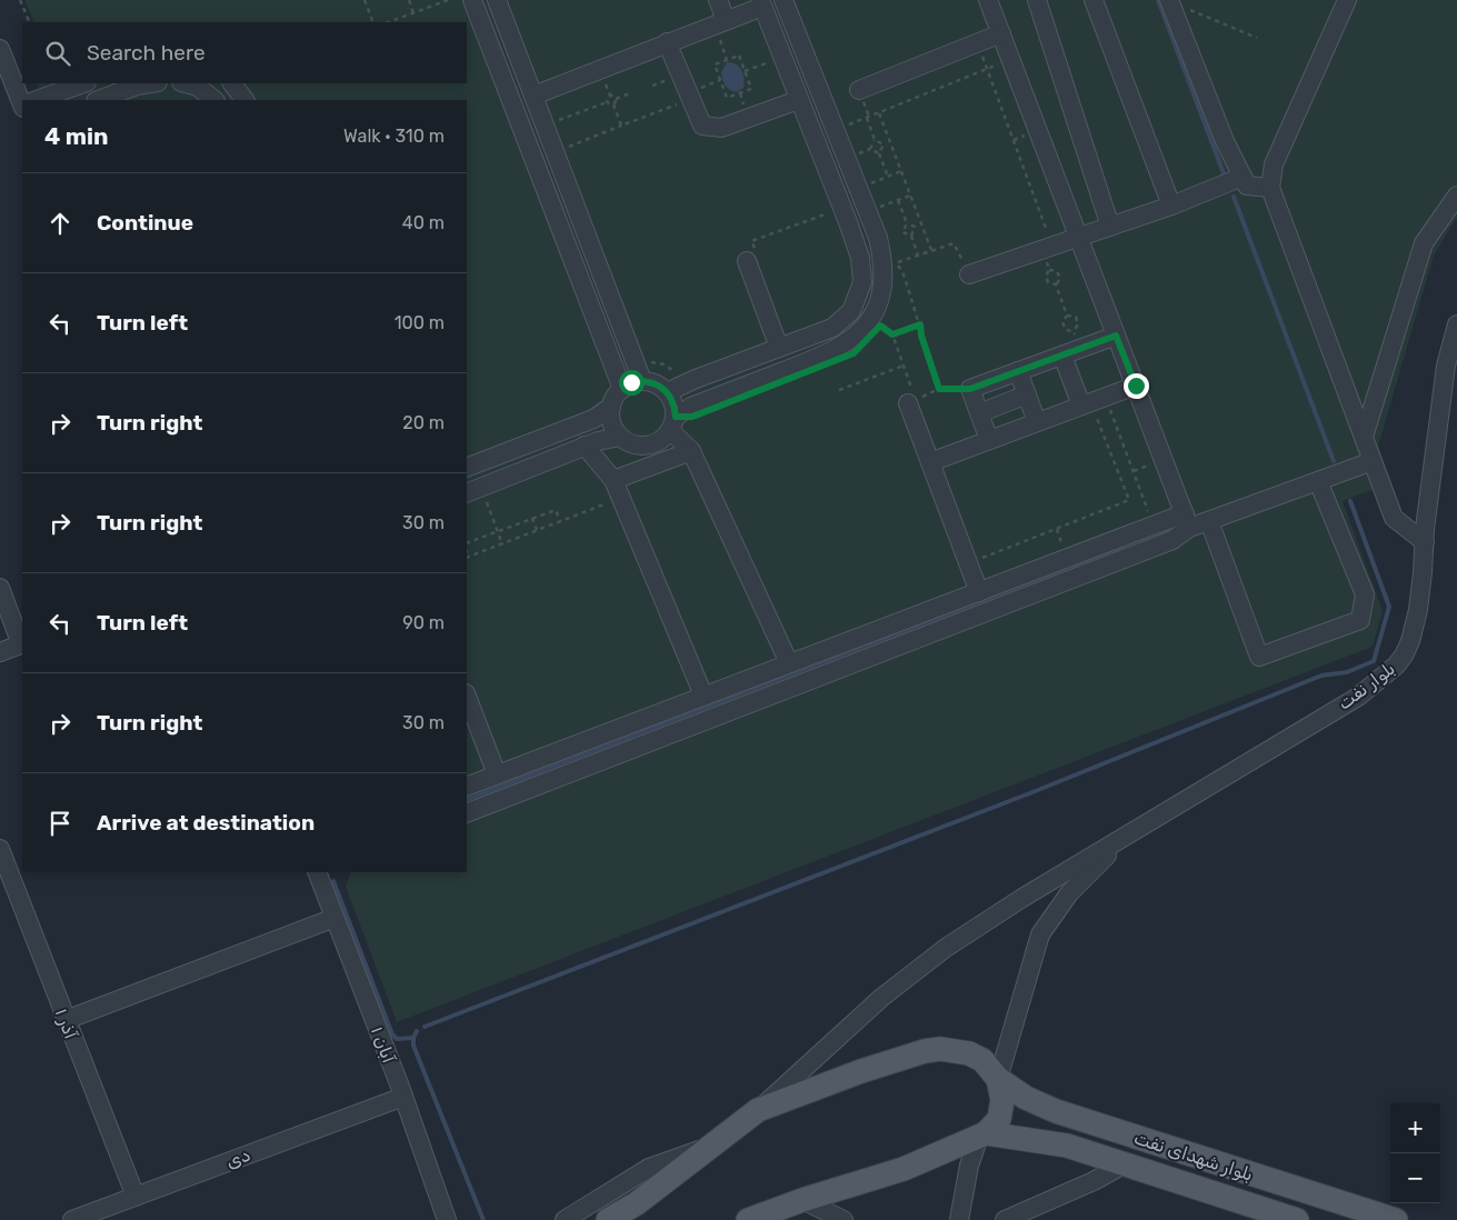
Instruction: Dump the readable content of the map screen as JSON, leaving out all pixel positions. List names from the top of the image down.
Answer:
{
  "streets": {
    "main road": ["بلوار شهدای نفت"],
    "street": [
      "بلوار نفت",
      "آذر ۱",
      "آبان ۱",
      "دی"
    ]
  },
  "crossings": [
    ["آذر ۱", "دی"],
    ["آبان ۱", "دی"]
  ],
  "page": {
    "search": "Search here",
    "heading": ["4 min", "Walk · 310 m"],
    "list": [
      ["Continue", "40 m"],
      ["Turn left", "100 m"],
      ["Turn right", "20 m"],
      ["Turn right", "30 m"],
      ["Turn left", "90 m"],
      ["Turn right", "30 m"],
      "Arrive at destination"
    ],
    "map_buttons": ["+", "−"]
  }
}
